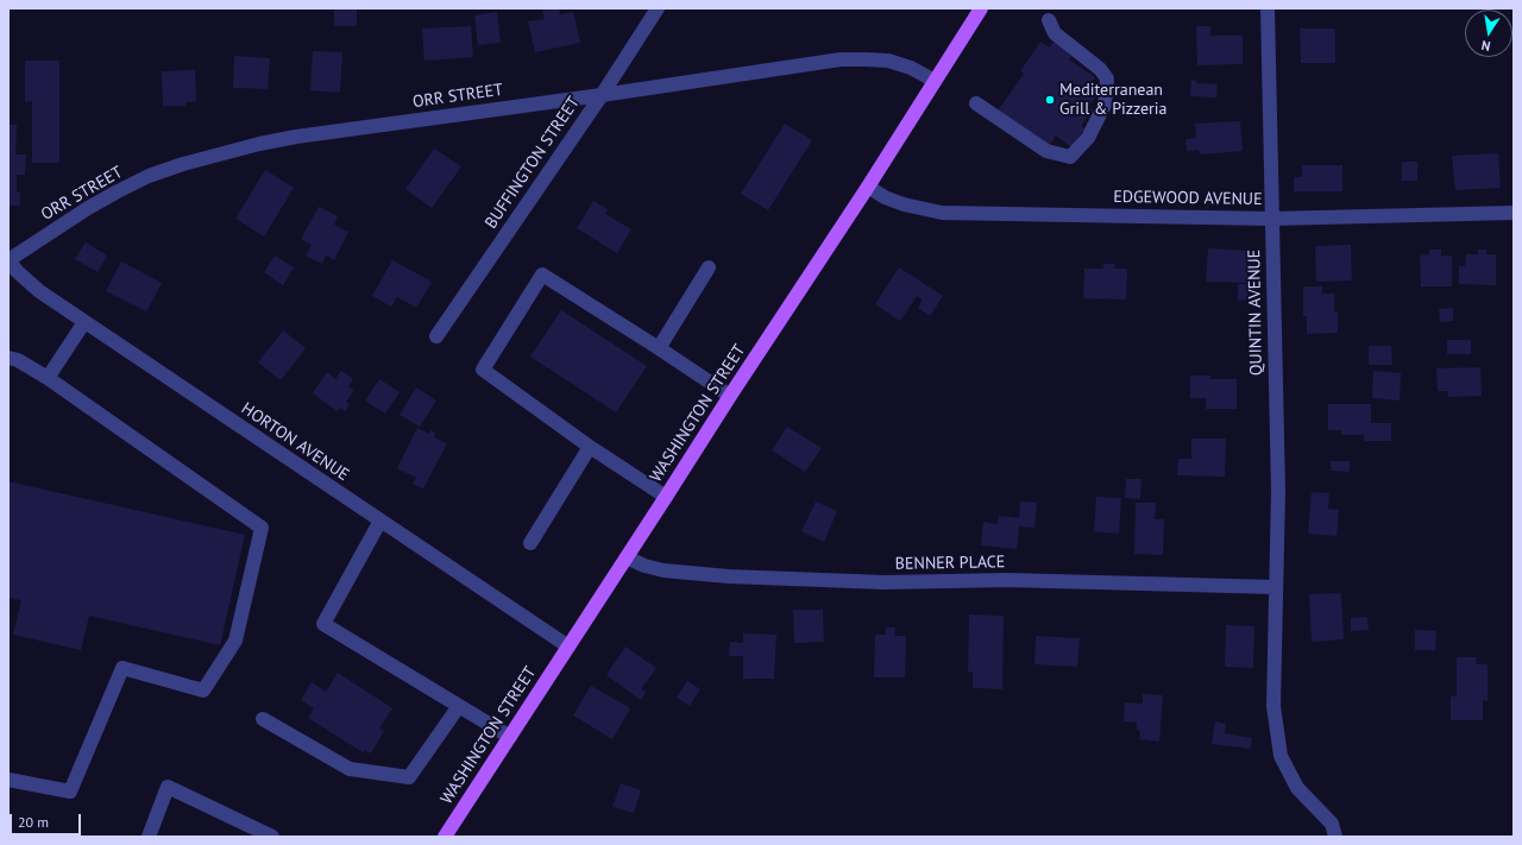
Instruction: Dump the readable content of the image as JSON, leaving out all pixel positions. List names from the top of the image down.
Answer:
{
  "streets": {
    "main road": ["WASHINGTON STREET"],
    "street": [
      "ORR STREET",
      "BUFFINGTON STREET",
      "EDGEWOOD AVENUE",
      "QUINTIN AVENUE",
      "HORTON AVENUE",
      "BENNER PLACE"
    ]
  },
  "crossings": [
    ["ORR STREET", "BUFFINGTON STREET"],
    ["ORR STREET", "WASHINGTON STREET"],
    ["ORR STREET", "HORTON AVENUE"],
    ["EDGEWOOD AVENUE", "QUINTIN AVENUE"],
    ["EDGEWOOD AVENUE", "WASHINGTON STREET"],
    ["QUINTIN AVENUE", "BENNER PLACE"],
    ["WASHINGTON STREET", "HORTON AVENUE"],
    ["WASHINGTON STREET", "BENNER PLACE"]
  ],
  "places": ["Mediterranean Grill & Pizzeria"],
  "scale_bar": "20 m",
  "north": "bottom"
}
